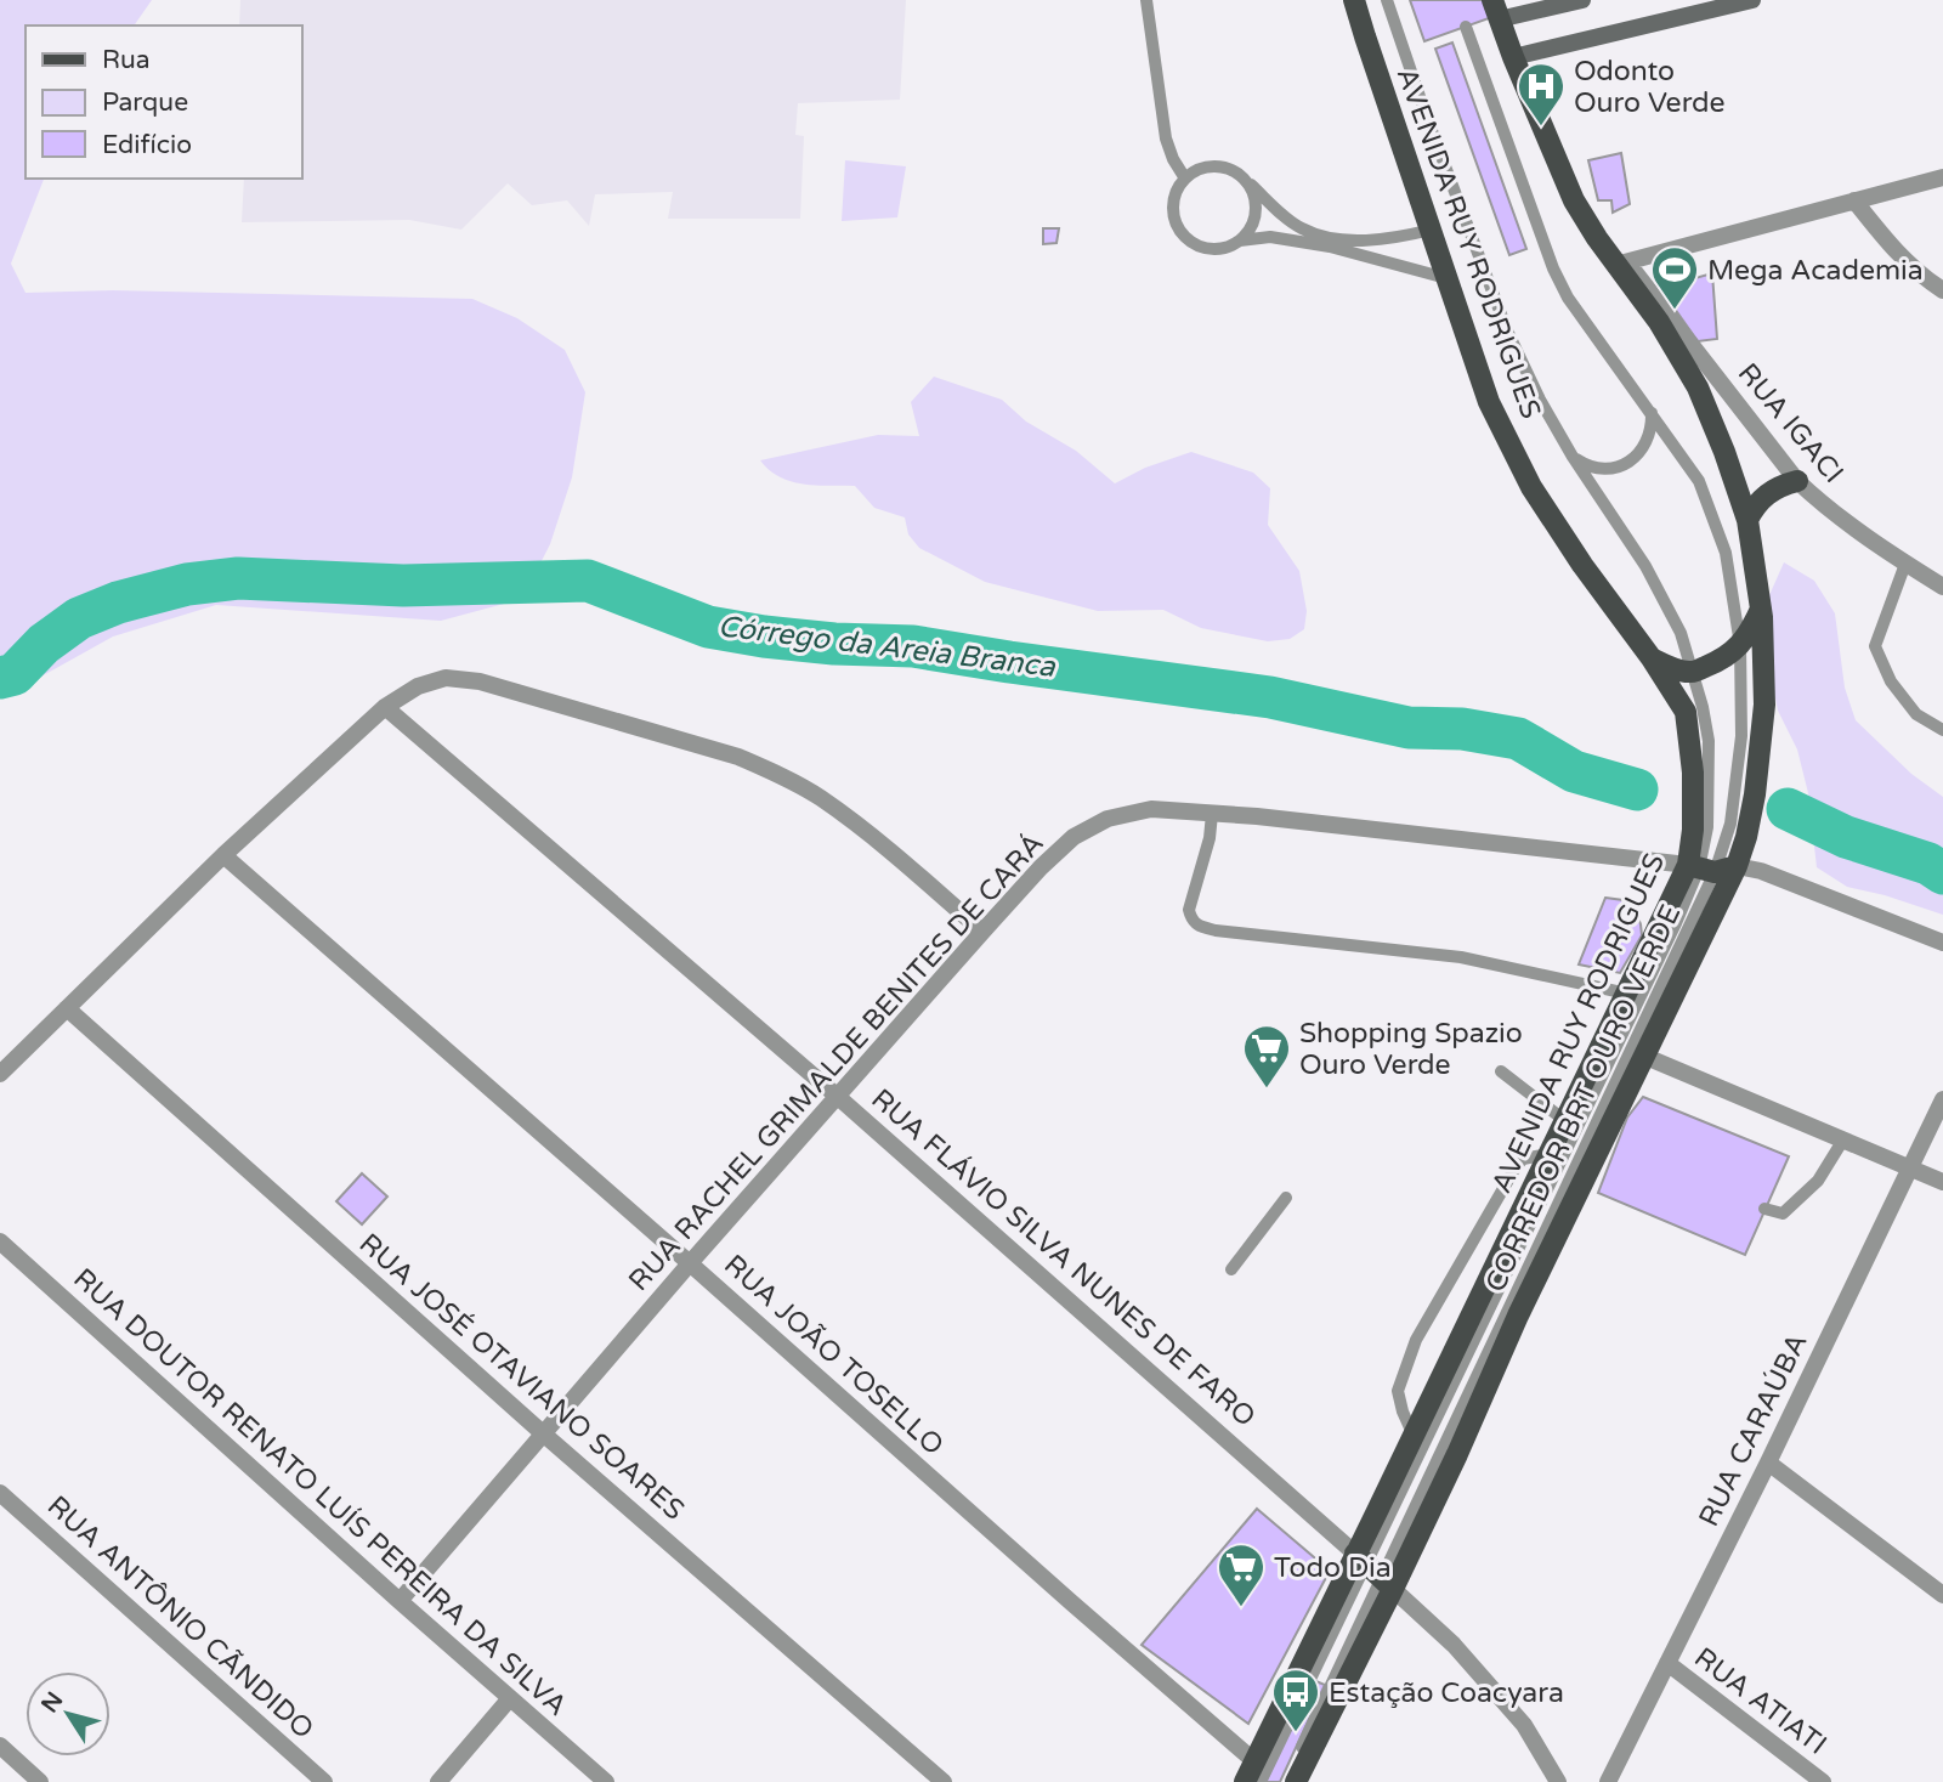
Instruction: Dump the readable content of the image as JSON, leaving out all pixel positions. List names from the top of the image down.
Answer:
{
  "streets": {
    "main road": ["AVENIDA RUY RODRIGUES"],
    "street": [
      "RUA IGACI",
      "RUA RACHEL GRIMALDE BENITES DE CARÁ",
      "RUA FLÁVIO SILVA NUNES DE FARO",
      "RUA JOÃO TOSELLO",
      "RUA JOSÉ OTAVIANO SOARES",
      "RUA CARAÚBA",
      "RUA DOUTOR RENATO LUÍS PEREIRA DA SILVA",
      "RUA ANTÔNIO CÃNDIDO",
      "RUA ATIATI"
    ],
    "lane": ["CORREDOR BRT OURO VERDE"]
  },
  "crossings": [
    ["AVENIDA RUY RODRIGUES", "RUA IGACI"],
    ["AVENIDA RUY RODRIGUES", "RUA RACHEL GRIMALDE BENITES DE CARÁ"],
    ["AVENIDA RUY RODRIGUES", "CORREDOR BRT OURO VERDE"],
    ["AVENIDA RUY RODRIGUES", "RUA FLÁVIO SILVA NUNES DE FARO"],
    ["AVENIDA RUY RODRIGUES", "RUA JOÃO TOSELLO"],
    ["RUA RACHEL GRIMALDE BENITES DE CARÁ", "CORREDOR BRT OURO VERDE"],
    ["RUA RACHEL GRIMALDE BENITES DE CARÁ", "RUA FLÁVIO SILVA NUNES DE FARO"],
    ["RUA RACHEL GRIMALDE BENITES DE CARÁ", "RUA JOÃO TOSELLO"],
    ["RUA RACHEL GRIMALDE BENITES DE CARÁ", "RUA JOSÉ OTAVIANO SOARES"],
    ["RUA RACHEL GRIMALDE BENITES DE CARÁ", "RUA DOUTOR RENATO LUÍS PEREIRA DA SILVA"],
    ["CORREDOR BRT OURO VERDE", "RUA FLÁVIO SILVA NUNES DE FARO"],
    ["RUA CARAÚBA", "RUA ATIATI"]
  ],
  "water": ["Córrego da Areia Branca"],
  "places": {
    "hospital": ["Odonto Ouro Verde"],
    "sports": ["Mega Academia"],
    "supermarket": ["Shopping Spazio Ouro Verde", "Todo Dia"],
    "bus stop": ["Estação Coacyara"]
  },
  "legend": ["Rua", "Parque", "Edifício"],
  "north": "top left"
}
